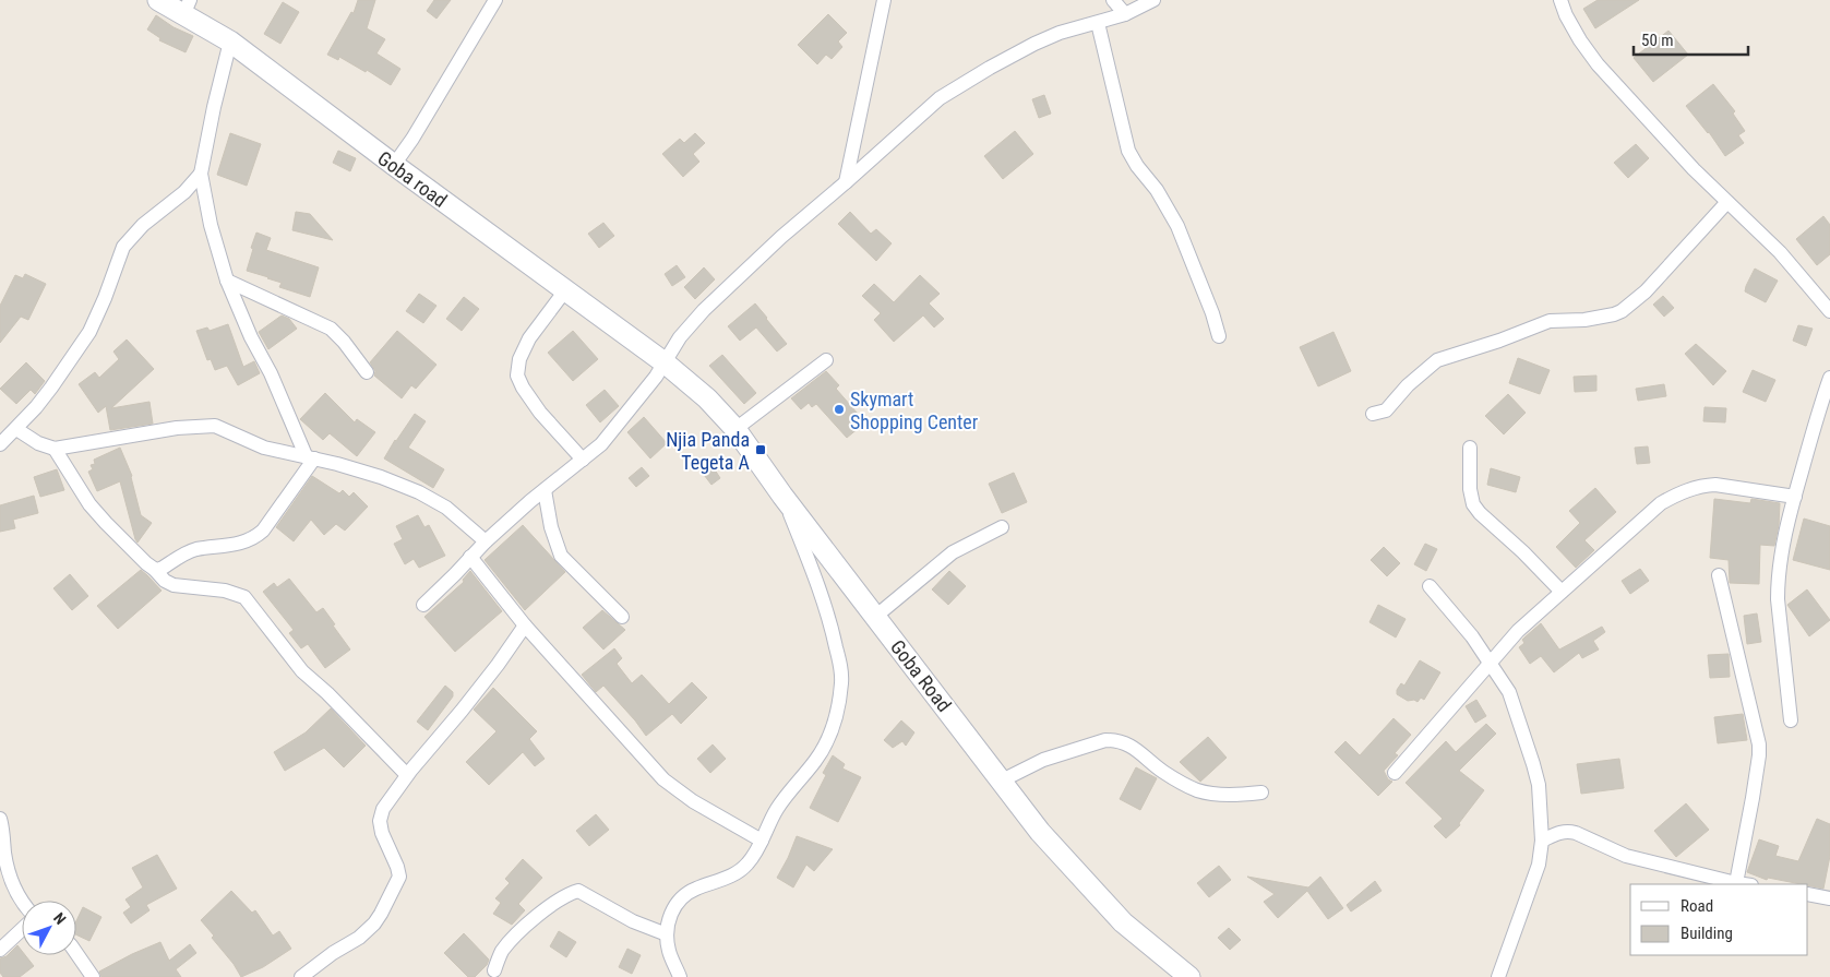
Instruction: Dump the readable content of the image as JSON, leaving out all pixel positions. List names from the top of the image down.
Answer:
{
  "streets": {
    "main road": ["Goba road", "Goba Road"]
  },
  "crossings": [
    ["Goba road", "Goba Road"]
  ],
  "places": {
    "other": ["Skymart Shopping Center"],
    "transit": ["Njia Panda Tegeta A"]
  },
  "legend": ["Road", "Building"],
  "scale_bar": "50 m",
  "north": "top right"
}
